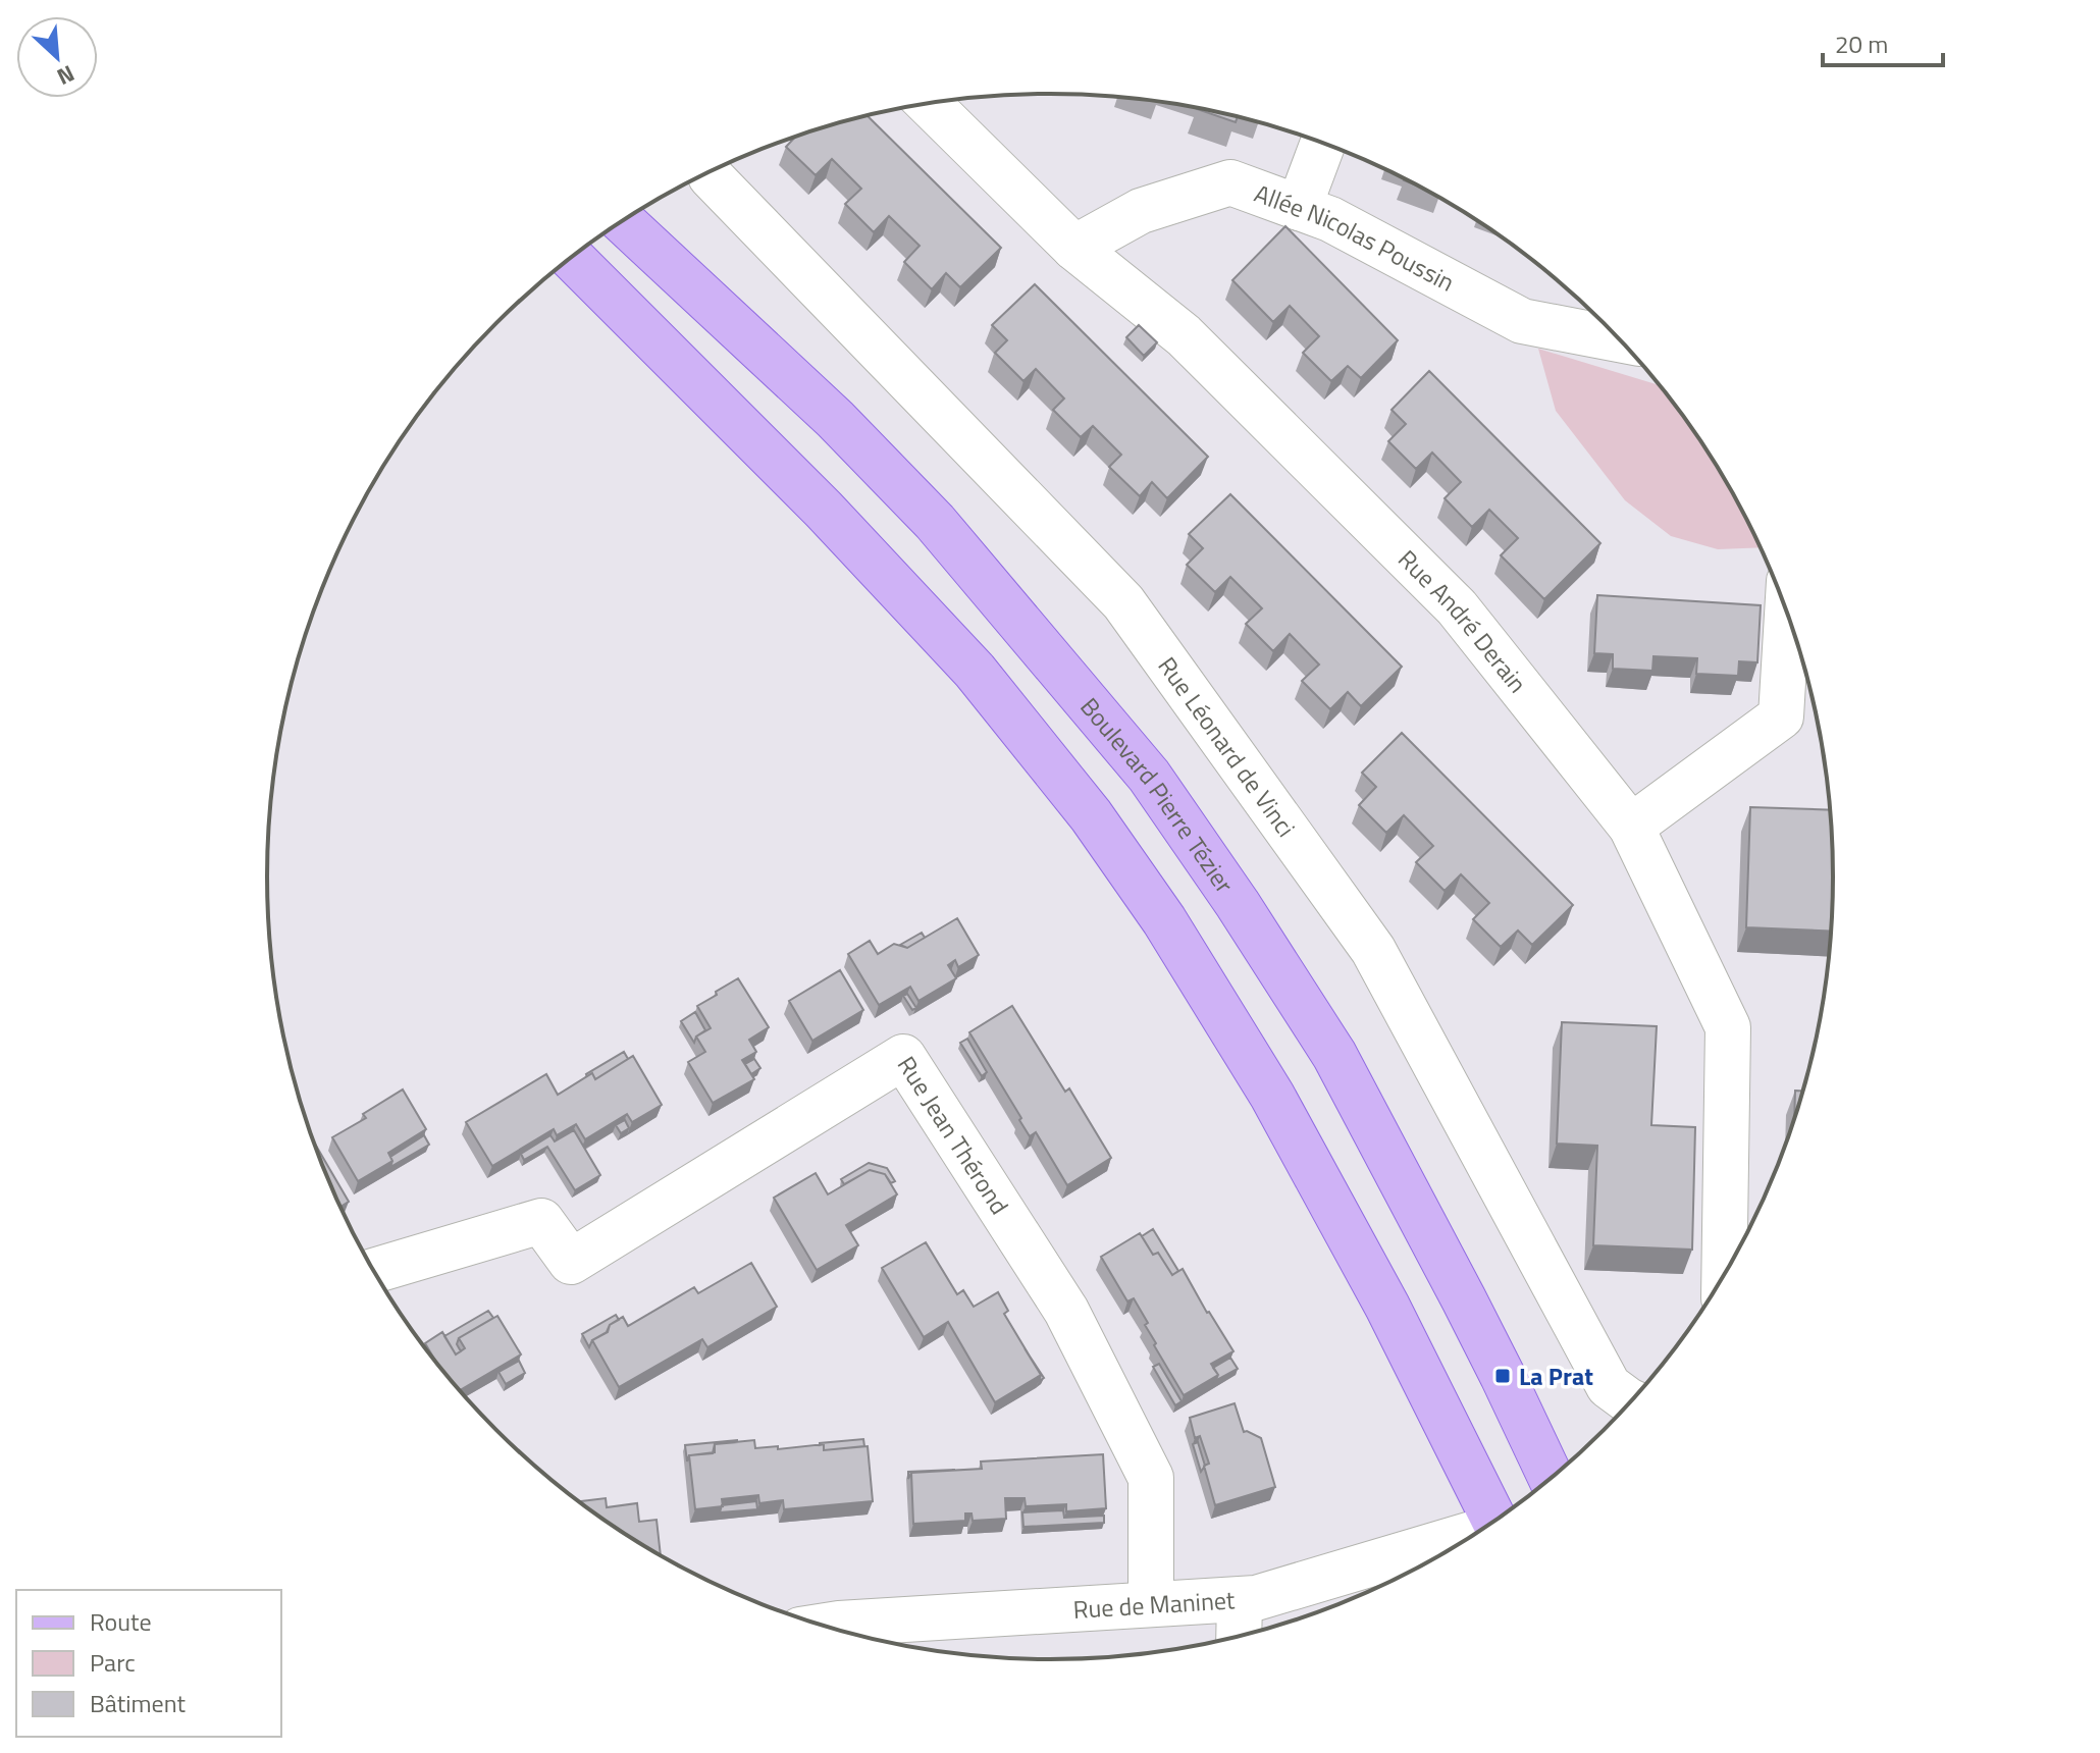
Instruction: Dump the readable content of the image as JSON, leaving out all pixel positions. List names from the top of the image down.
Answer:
{
  "streets": {
    "main road": ["Boulevard Pierre Tézier"],
    "street": [
      "Allée Nicolas Poussin",
      "Rue André Derain",
      "Rue Léonard de Vinci",
      "Rue Jean Thérond",
      "Rue de Maninet"
    ]
  },
  "crossings": [
    ["Allée Nicolas Poussin", "Rue André Derain"],
    ["Rue Jean Thérond", "Rue de Maninet"]
  ],
  "places": {
    "transit": ["La Prat"]
  },
  "legend": ["Route", "Parc", "Bâtiment"],
  "scale_bar": "20 m",
  "north": "bottom right"
}
